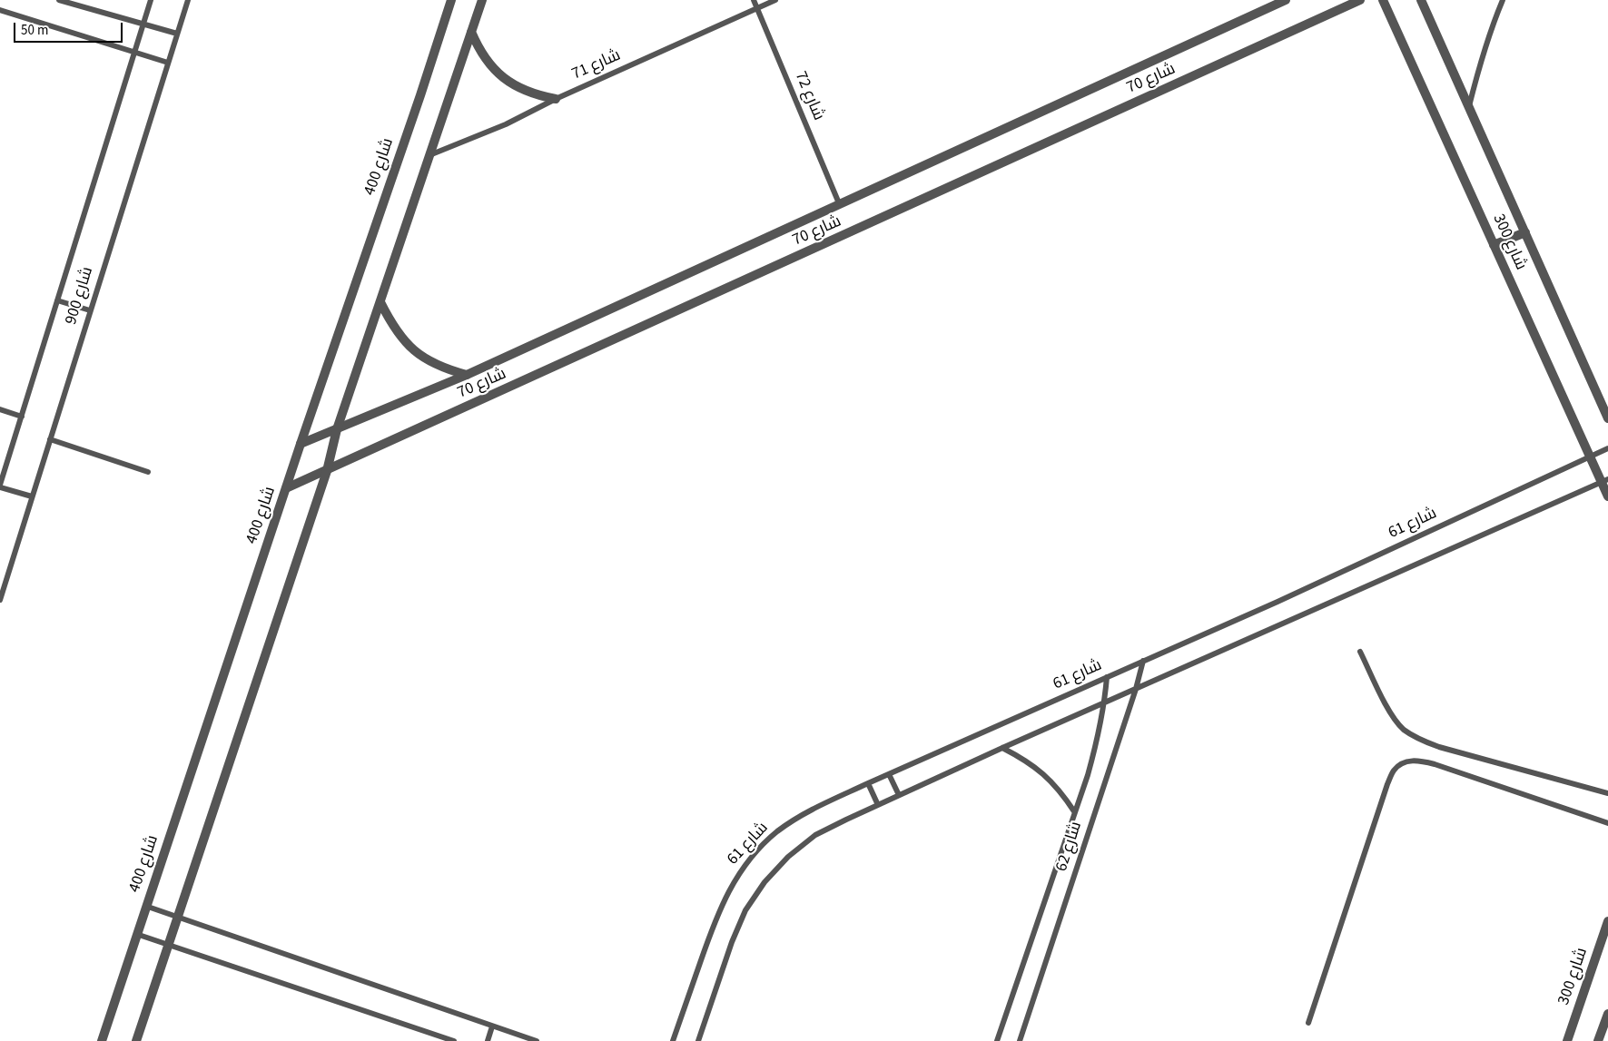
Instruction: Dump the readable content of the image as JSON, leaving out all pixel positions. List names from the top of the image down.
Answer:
{
  "streets": {
    "street": ["شارع 70", "شارع 400", "شارع 300"],
    "lane": [
      "شارع 71",
      "شارع 72",
      "شارع 900",
      "شارع 61",
      "شارع 62"
    ]
  },
  "crossings": [
    ["شارع 71", "شارع 72"],
    ["شارع 70", "شارع 72"],
    ["شارع 70", "شارع 400"],
    ["شارع 300", "شارع 61"],
    ["شارع 61", "شارع 62"]
  ],
  "scale_bar": "50 m"
}
